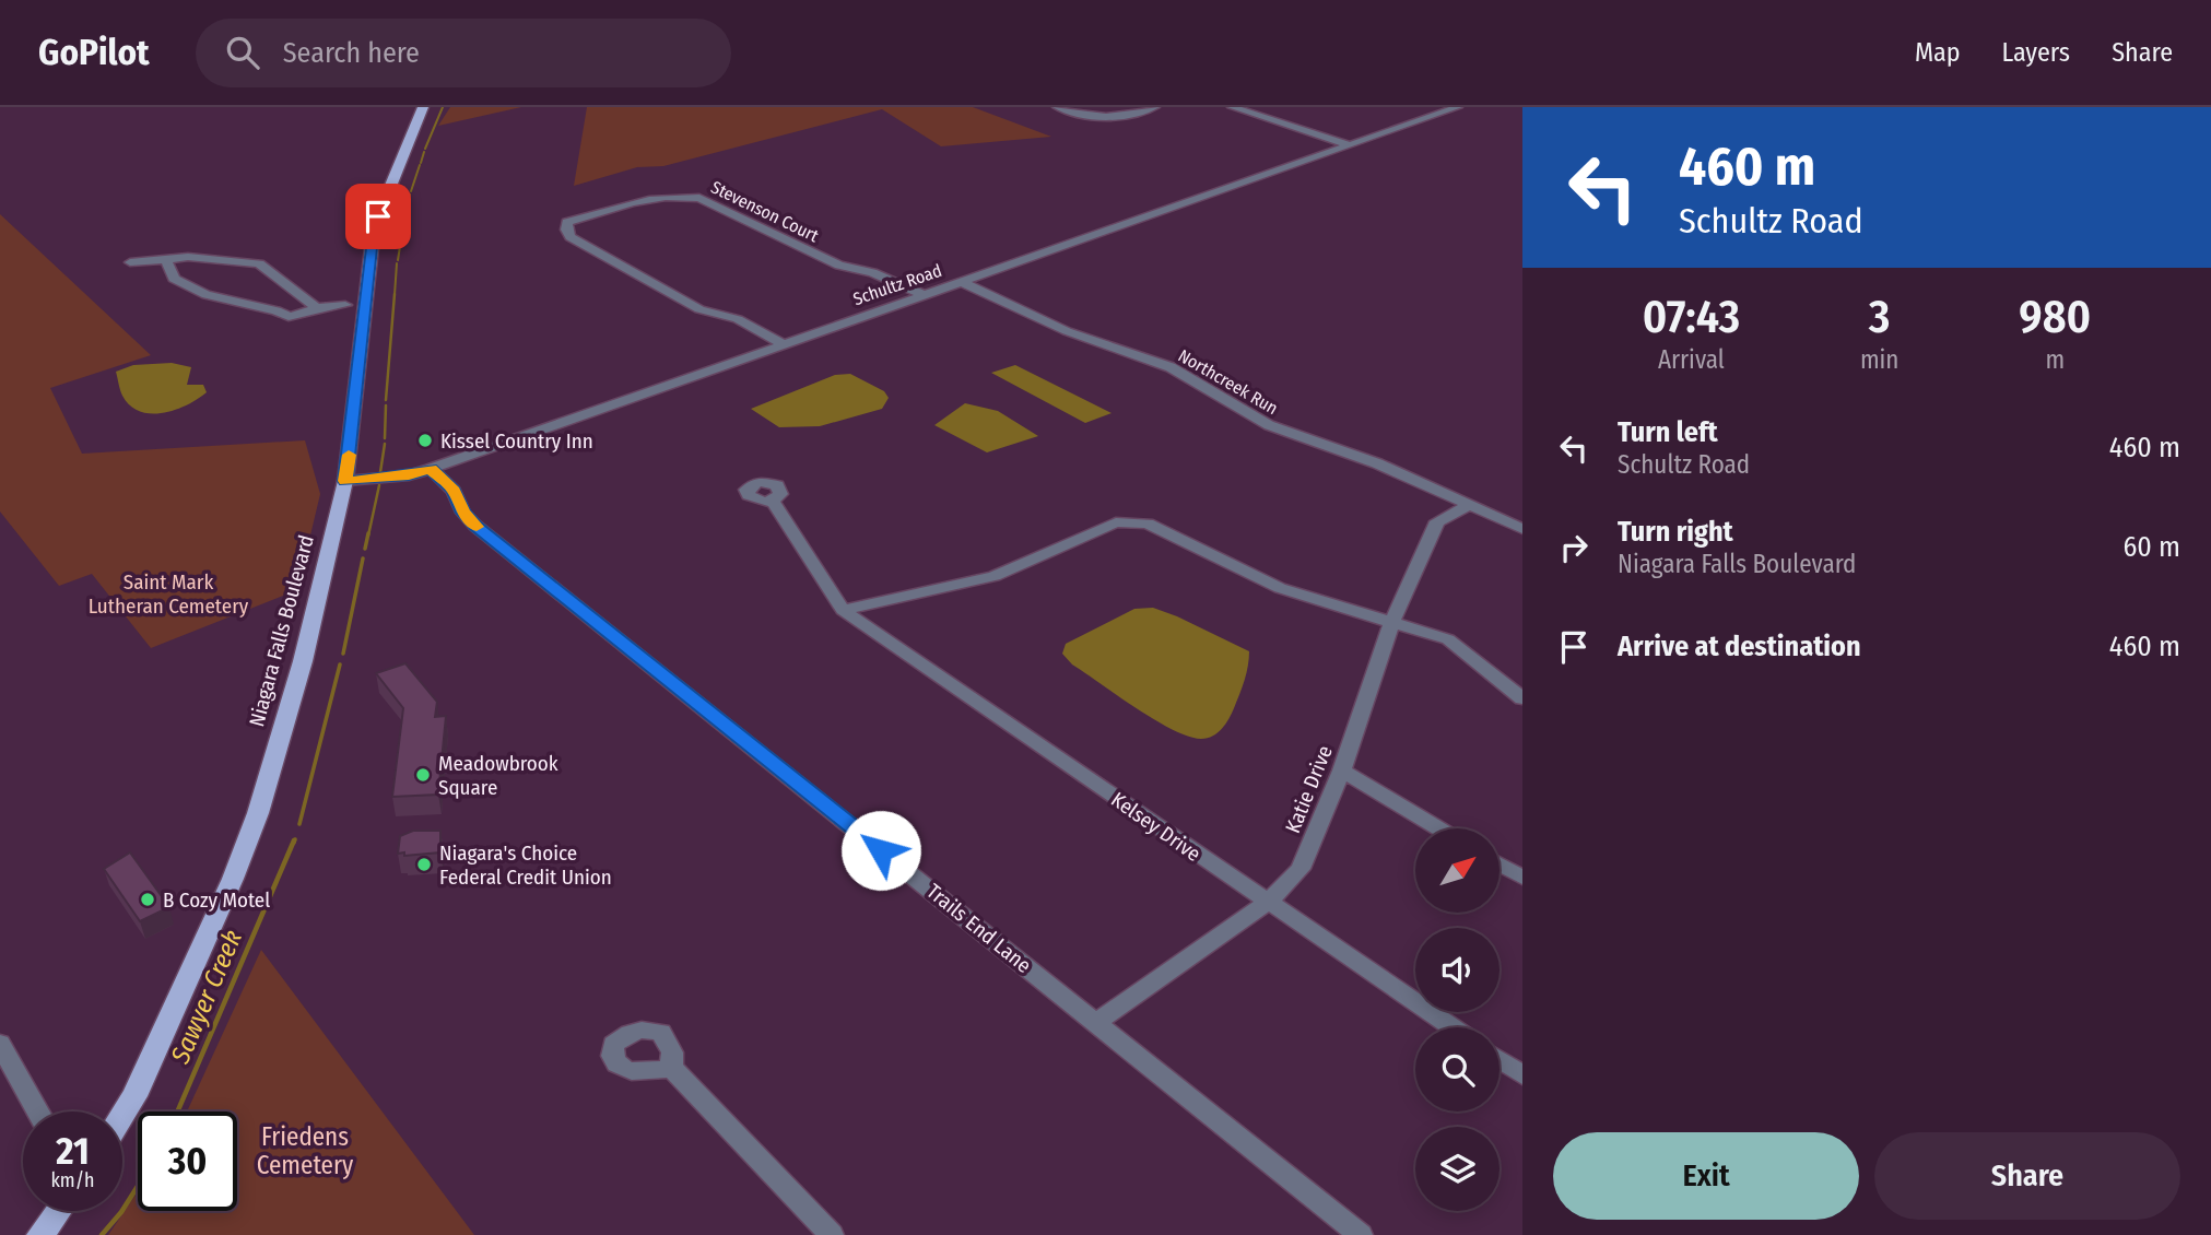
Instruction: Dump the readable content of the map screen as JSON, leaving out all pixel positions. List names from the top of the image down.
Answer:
{
  "streets": {
    "main road": ["Niagara Falls Boulevard"],
    "street": [
      "Stevenson Court",
      "Schultz Road",
      "Northcreek Run",
      "Katie Drive",
      "Kelsey Drive",
      "Trails End Lane"
    ]
  },
  "crossings": [
    ["Stevenson Court", "Schultz Road"],
    ["Schultz Road", "Northcreek Run"],
    ["Schultz Road", "Niagara Falls Boulevard"],
    ["Schultz Road", "Trails End Lane"],
    ["Northcreek Run", "Katie Drive"],
    ["Katie Drive", "Kelsey Drive"],
    ["Katie Drive", "Trails End Lane"]
  ],
  "water": ["Sawyer Creek"],
  "parks": ["Saint Mark Lutheran Cemetery", "Friedens Cemetery"],
  "places": [
    "Kissel Country Inn",
    "Meadowbrook Square",
    "Niagara's Choice Federal Credit Union",
    "B Cozy Motel"
  ],
  "north": "top right",
  "page": {
    "header": "GoPilot",
    "search": "Search here",
    "nav": ["Map", "Layers", "Share"],
    "turn": ["460 m", "Schultz Road"],
    "eta": [
      "07:43",
      "Arrival",
      "3",
      "min",
      "980",
      "m"
    ],
    "list": [
      {
        "name": "Turn left",
        "note": "Schultz Road",
        "value": "460 m"
      },
      {
        "name": "Turn right",
        "note": "Niagara Falls Boulevard",
        "value": "60 m"
      },
      {
        "name": "Arrive at destination",
        "value": "460 m"
      }
    ],
    "speed": "21 km/h",
    "limit": "30",
    "buttons": ["Exit", "Share"]
  }
}
